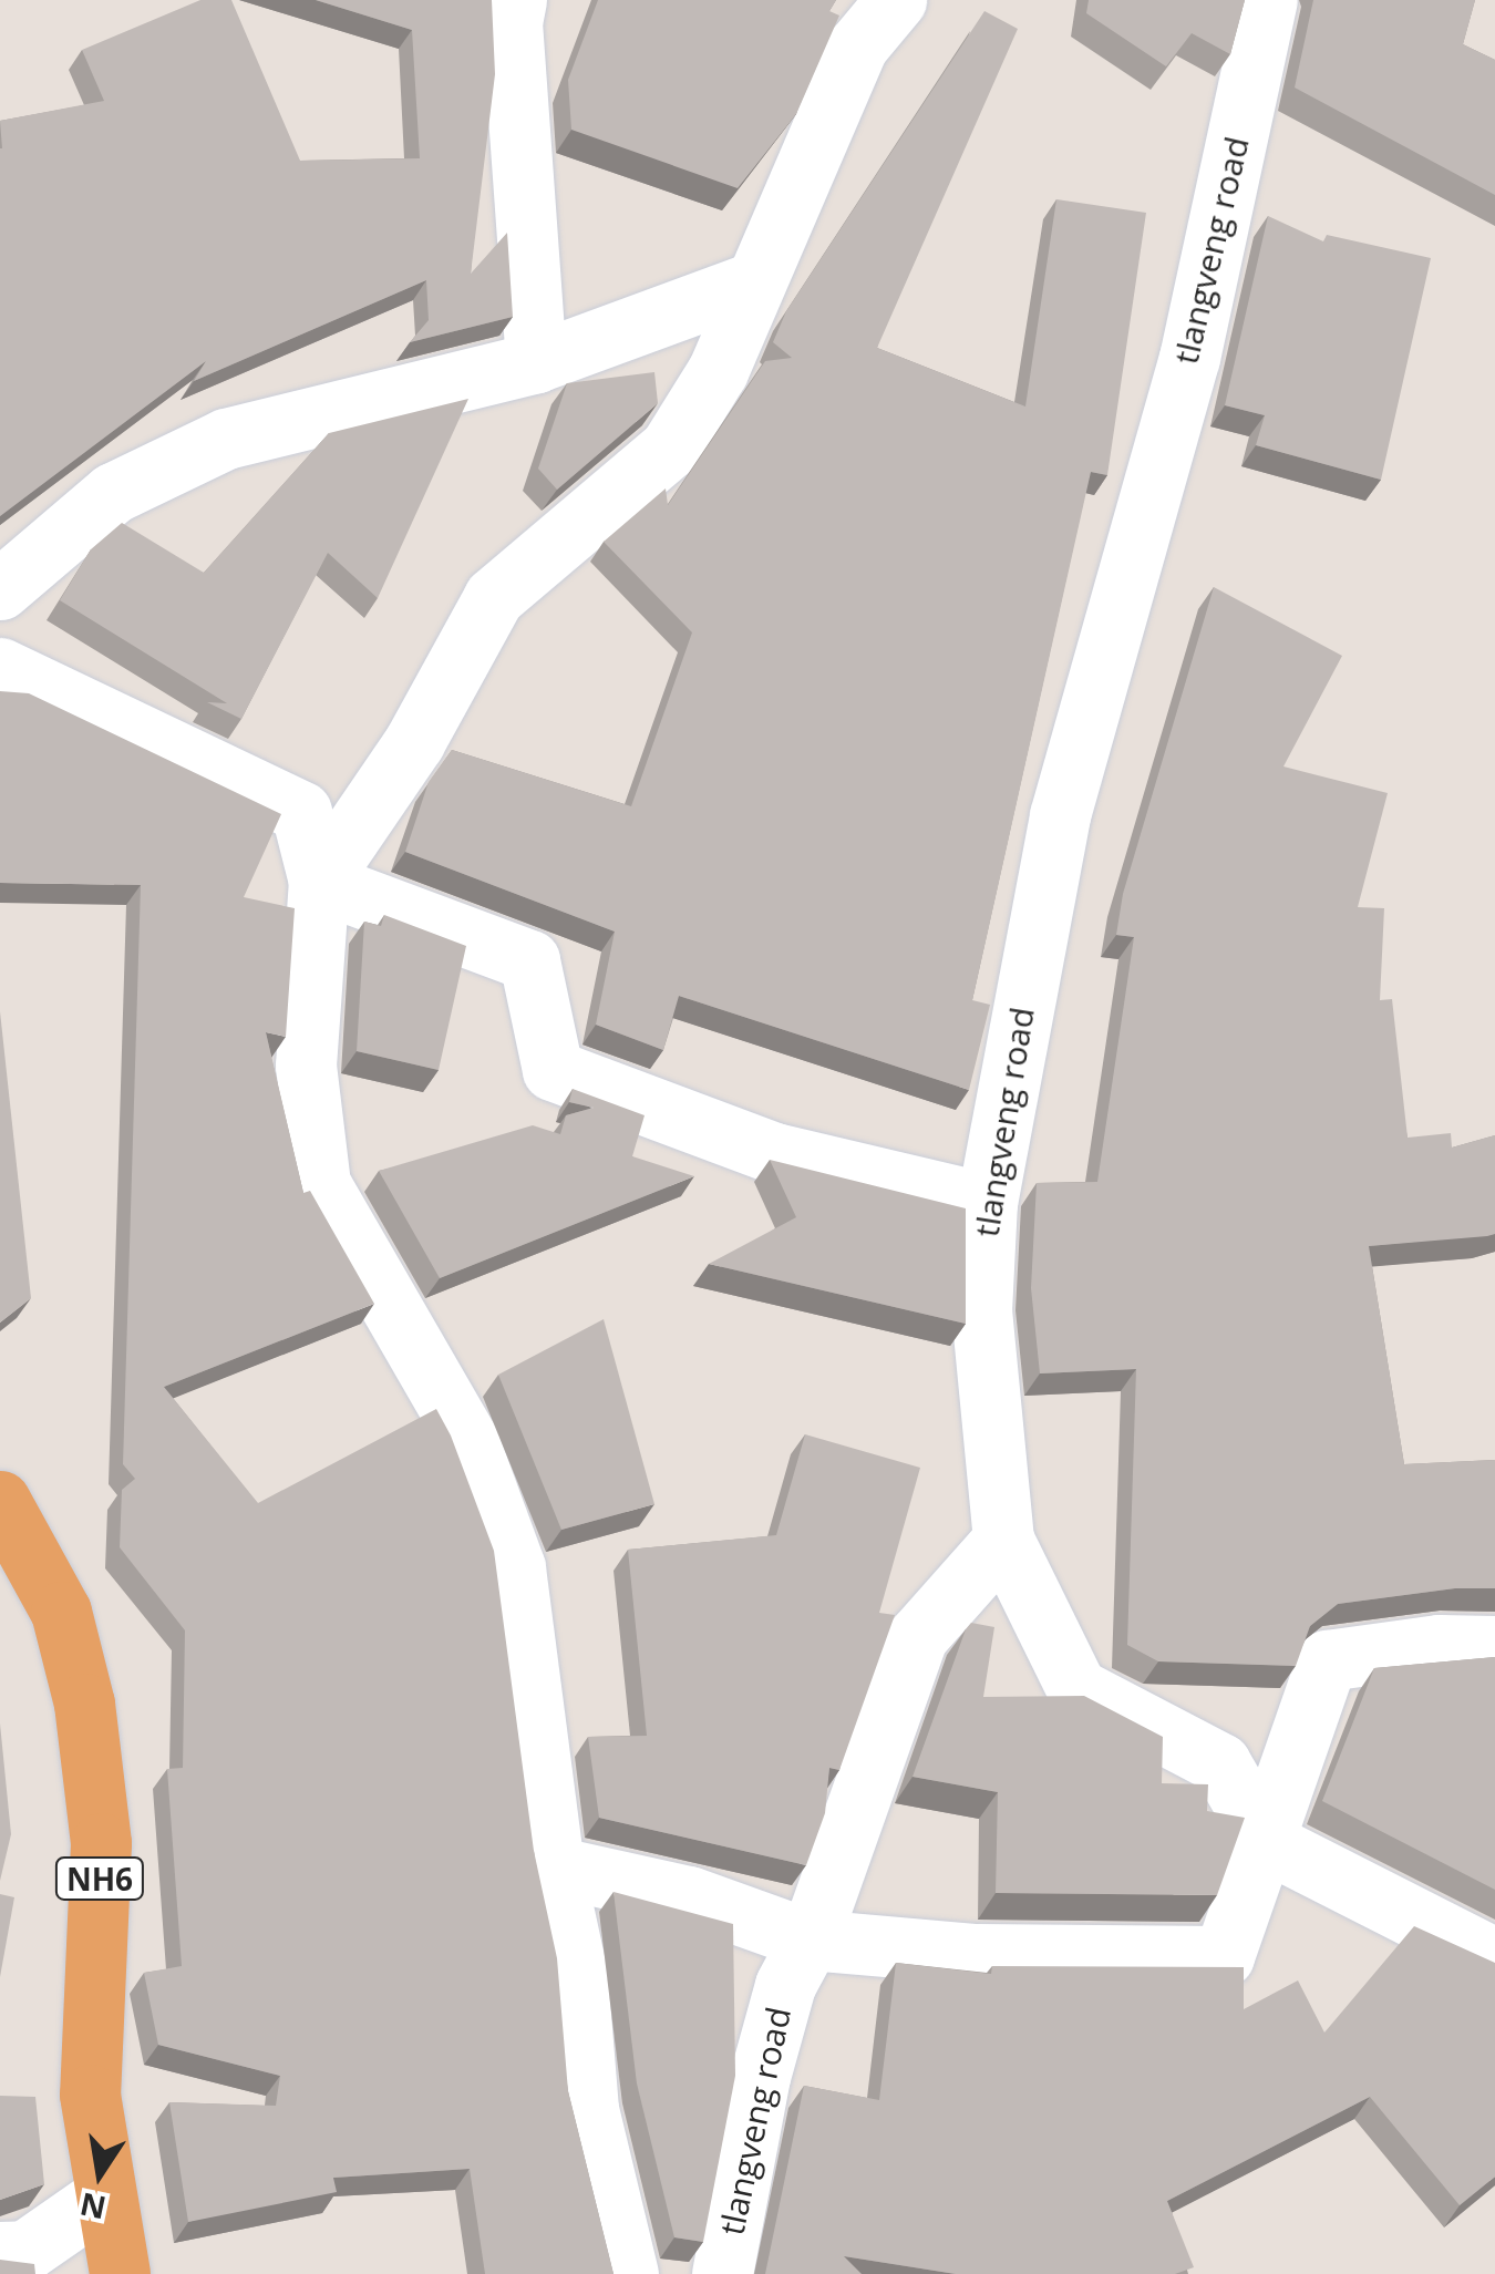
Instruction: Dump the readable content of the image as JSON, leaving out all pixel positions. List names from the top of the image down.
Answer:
{
  "streets": {
    "highway": ["NH6"],
    "street": ["tlangveng road"]
  },
  "north": "bottom"
}
